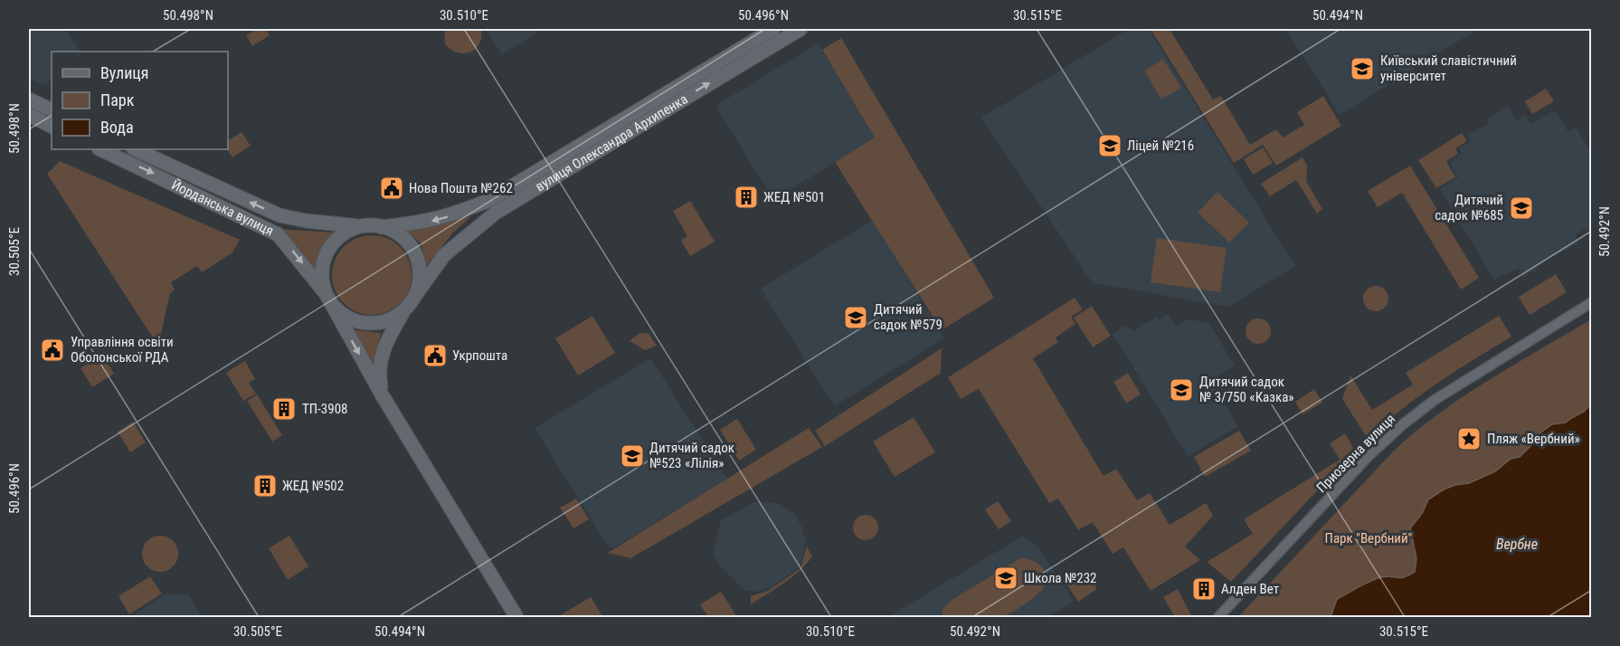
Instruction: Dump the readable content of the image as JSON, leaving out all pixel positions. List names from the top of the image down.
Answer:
{
  "streets": {
    "main road": ["вулиця Олександра Архипенка", "Йорданська вулиця"],
    "street": ["Приозерна вулиця"]
  },
  "crossings": [
    ["вулиця Олександра Архипенка", "Йорданська вулиця"]
  ],
  "water": ["Вербне"],
  "parks": ["Парк \"Вербний\""],
  "places": {
    "school or university": [
      "Київський славістичний університет",
      "Ліцей №216",
      "Дитячий садок №685",
      "Дитячий садок №579",
      "Дитячий садок № 3/750 «Казка»",
      "Дитячий садок №523 «Лілія»",
      "Школа №232"
    ],
    "public building": ["Нова Пошта №262", "Управління освіти Оболонської РДА", "Укрпошта"],
    "building": [
      "ЖЕД №501",
      "ТП-3908",
      "ЖЕД №502",
      "Алден Вет"
    ],
    "place": ["Пляж «Вербний»"]
  },
  "legend": ["Вулиця", "Парк", "Вода"],
  "coordinates": [
    "50.498°N",
    "30.510°E",
    "50.496°N",
    "30.515°E",
    "50.494°N",
    "50.492°N",
    "30.505°E"
  ]
}
